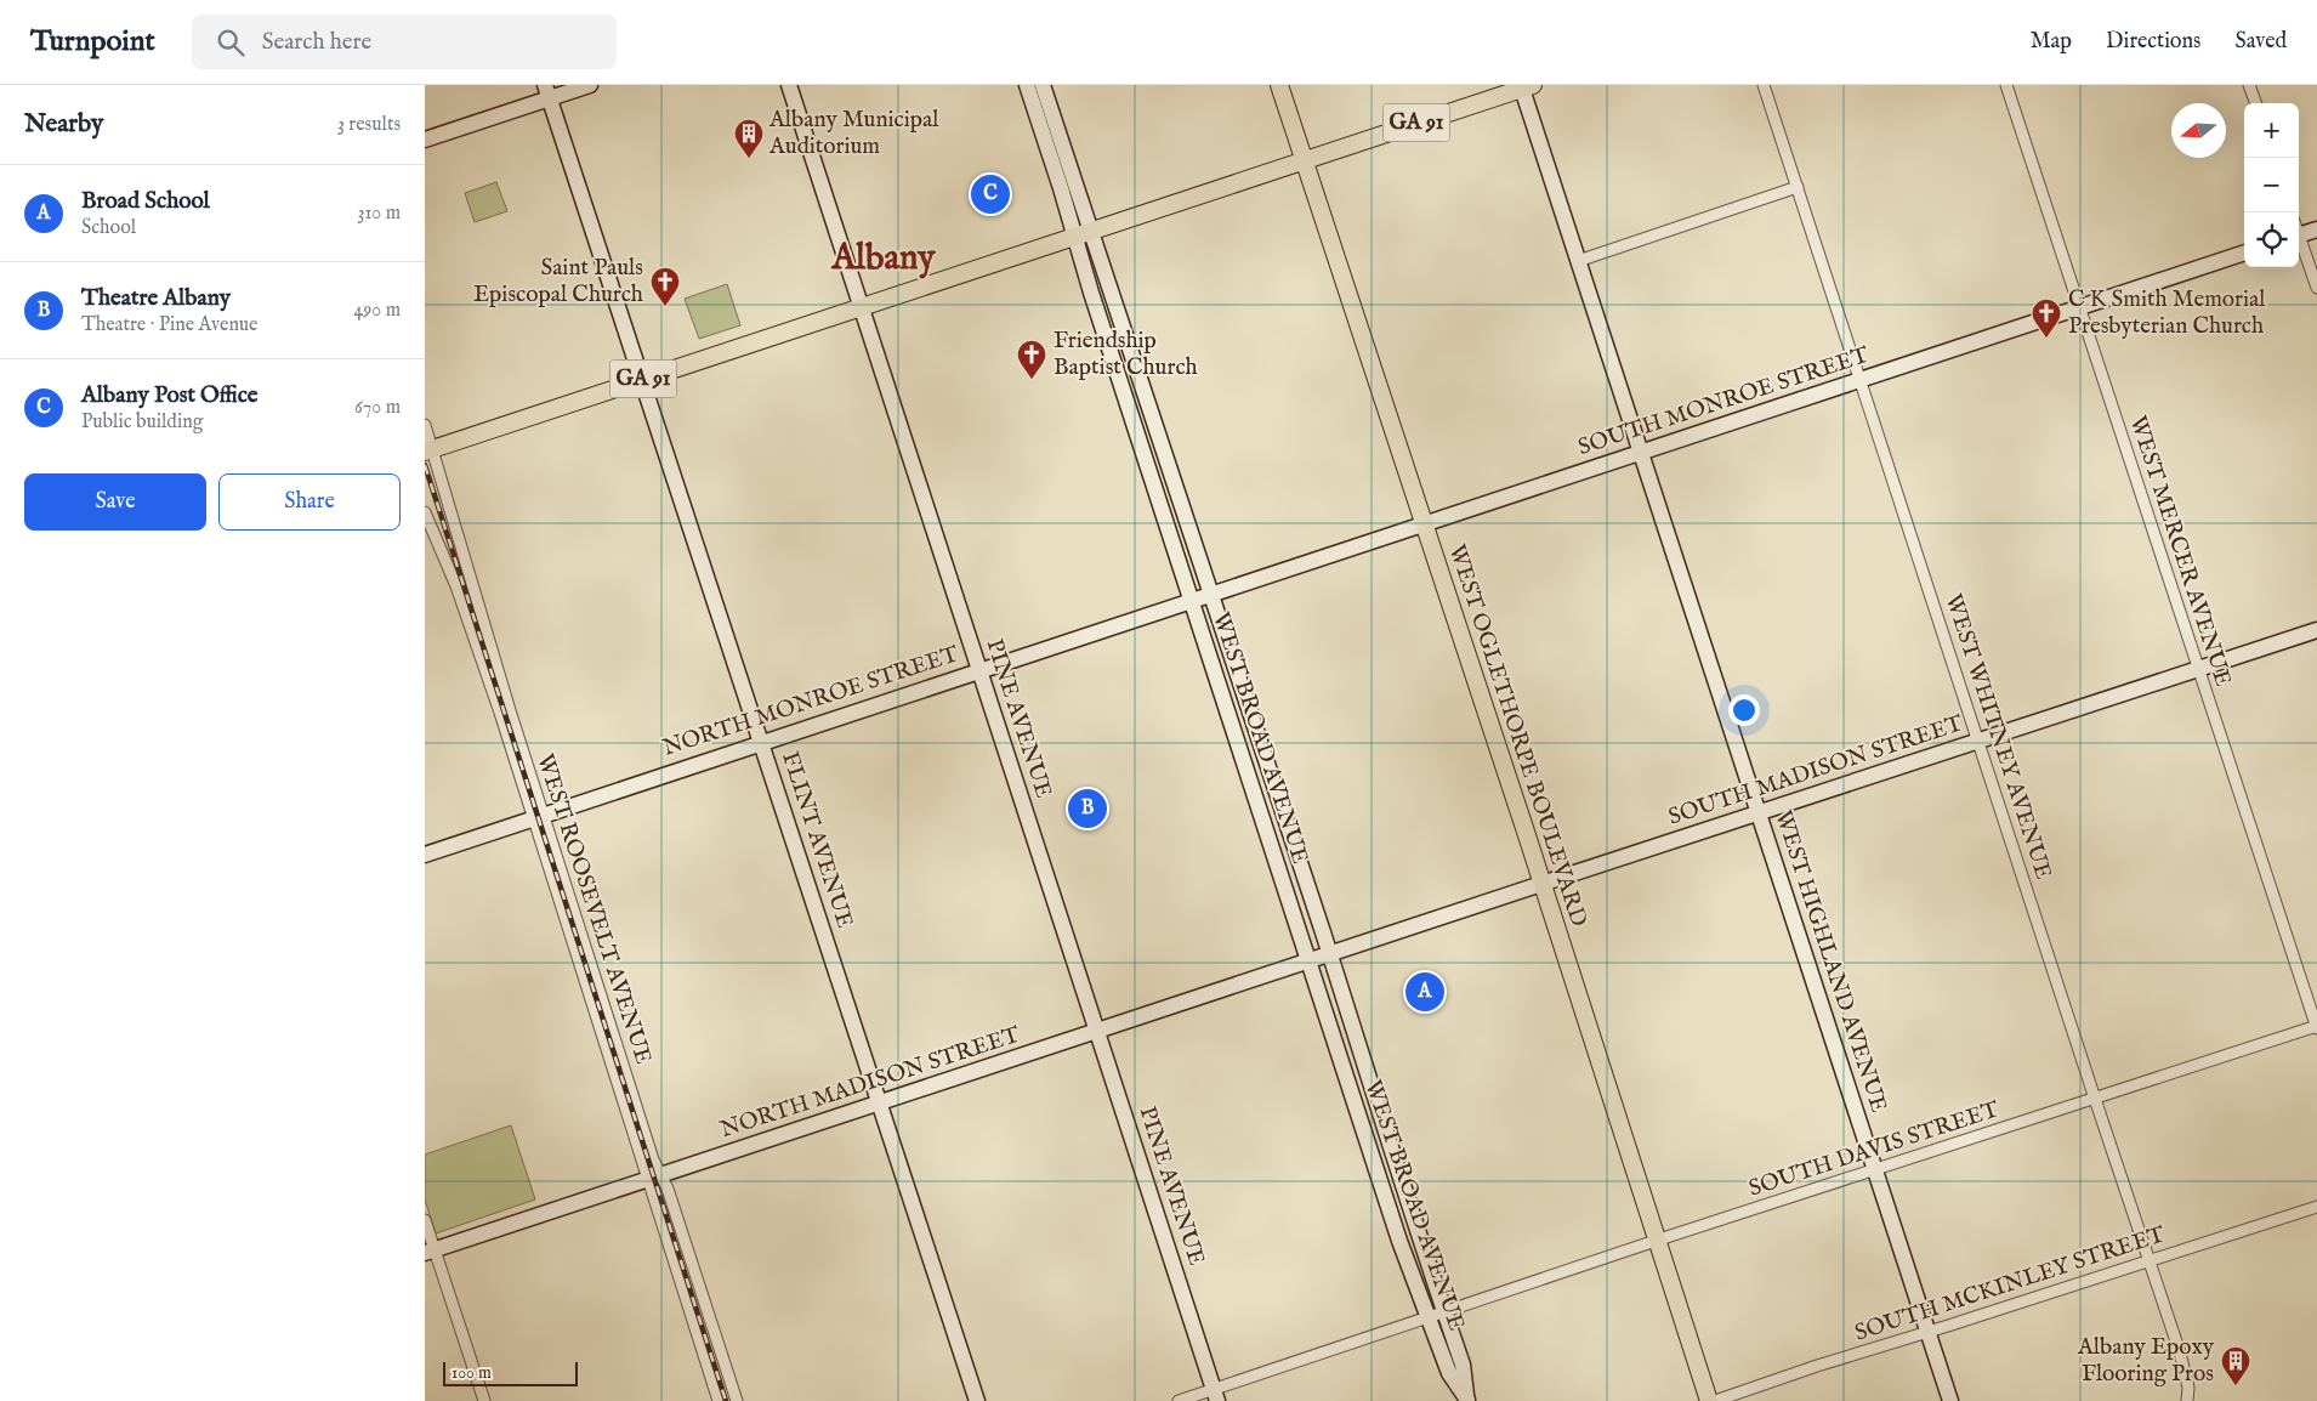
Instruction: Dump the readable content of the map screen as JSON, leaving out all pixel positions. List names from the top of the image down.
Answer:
{
  "streets": {
    "main road": [
      "GA 91",
      "SOUTH MONROE STREET",
      "NORTH MONROE STREET",
      "PINE AVENUE",
      "WEST OGLETHORPE BOULEVARD",
      "WEST BROAD AVENUE",
      "SOUTH MADISON STREET",
      "FLINT AVENUE",
      "WEST HIGHLAND AVENUE",
      "NORTH MADISON STREET"
    ],
    "street": [
      "WEST MERCER AVENUE",
      "WEST WHITNEY AVENUE",
      "WEST ROOSEVELT AVENUE",
      "SOUTH DAVIS STREET",
      "SOUTH MCKINLEY STREET"
    ]
  },
  "crossings": [
    ["GA 91", "PINE AVENUE"],
    ["GA 91", "WEST OGLETHORPE BOULEVARD"],
    ["GA 91", "WEST BROAD AVENUE"],
    ["GA 91", "FLINT AVENUE"],
    ["GA 91", "WEST ROOSEVELT AVENUE"],
    ["GA 91", "WEST HIGHLAND AVENUE"],
    ["SOUTH MONROE STREET", "WEST MERCER AVENUE"],
    ["SOUTH MONROE STREET", "NORTH MONROE STREET"],
    ["SOUTH MONROE STREET", "WEST OGLETHORPE BOULEVARD"],
    ["SOUTH MONROE STREET", "WEST WHITNEY AVENUE"],
    ["SOUTH MONROE STREET", "WEST BROAD AVENUE"],
    ["SOUTH MONROE STREET", "WEST HIGHLAND AVENUE"],
    ["WEST MERCER AVENUE", "SOUTH MADISON STREET"],
    ["WEST MERCER AVENUE", "SOUTH DAVIS STREET"],
    ["NORTH MONROE STREET", "PINE AVENUE"],
    ["NORTH MONROE STREET", "WEST BROAD AVENUE"],
    ["NORTH MONROE STREET", "FLINT AVENUE"],
    ["NORTH MONROE STREET", "WEST ROOSEVELT AVENUE"],
    ["PINE AVENUE", "NORTH MADISON STREET"],
    ["PINE AVENUE", "SOUTH DAVIS STREET"],
    ["WEST OGLETHORPE BOULEVARD", "SOUTH MADISON STREET"],
    ["WEST OGLETHORPE BOULEVARD", "SOUTH DAVIS STREET"],
    ["WEST WHITNEY AVENUE", "SOUTH MADISON STREET"],
    ["WEST WHITNEY AVENUE", "SOUTH DAVIS STREET"],
    ["WEST WHITNEY AVENUE", "SOUTH MCKINLEY STREET"],
    ["WEST BROAD AVENUE", "SOUTH MADISON STREET"],
    ["WEST BROAD AVENUE", "NORTH MADISON STREET"],
    ["WEST BROAD AVENUE", "SOUTH DAVIS STREET"],
    ["SOUTH MADISON STREET", "WEST HIGHLAND AVENUE"],
    ["SOUTH MADISON STREET", "NORTH MADISON STREET"],
    ["FLINT AVENUE", "NORTH MADISON STREET"],
    ["WEST ROOSEVELT AVENUE", "NORTH MADISON STREET"],
    ["WEST HIGHLAND AVENUE", "SOUTH DAVIS STREET"],
    ["WEST HIGHLAND AVENUE", "SOUTH MCKINLEY STREET"]
  ],
  "districts": ["Albany"],
  "places": {
    "building": ["Albany Municipal Auditorium", "Albany Epoxy Flooring Pros"],
    "church": ["Saint Pauls Episcopal Church", "C K Smith Memorial Presbyterian Church", "Friendship Baptist Church"]
  },
  "scale_bar": "100 m",
  "north": "left",
  "page": {
    "header": "Turnpoint",
    "search": "Search here",
    "nav": ["Map", "Directions", "Saved"],
    "heading": ["Nearby", "3 results"],
    "map_buttons": ["+", "−"],
    "list": [
      {
        "mark": "A",
        "name": "Broad School",
        "note": "School",
        "value": "310 m"
      },
      {
        "mark": "B",
        "name": "Theatre Albany",
        "note": "Theatre · Pine Avenue",
        "value": "490 m"
      },
      {
        "mark": "C",
        "name": "Albany Post Office",
        "note": "Public building",
        "value": "670 m"
      }
    ],
    "pins": ["C", "B", "A"],
    "buttons": ["Save", "Share"],
    "scale": "100 m"
  }
}
